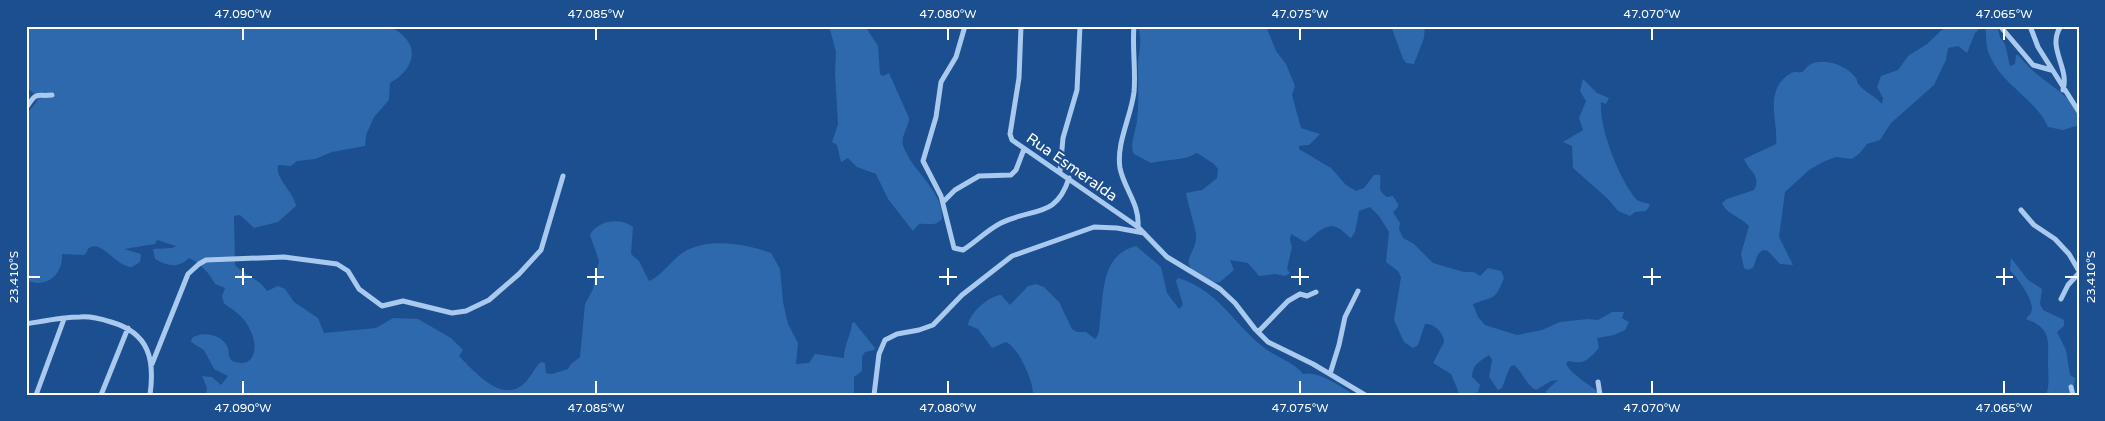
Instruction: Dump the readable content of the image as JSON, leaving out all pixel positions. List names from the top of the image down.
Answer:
{
  "streets": {
    "street": ["Rua Esmeralda"]
  },
  "coordinates": [
    "47.090°W",
    "47.085°W",
    "47.080°W",
    "47.075°W",
    "47.070°W",
    "47.065°W",
    "23.410°S"
  ]
}
